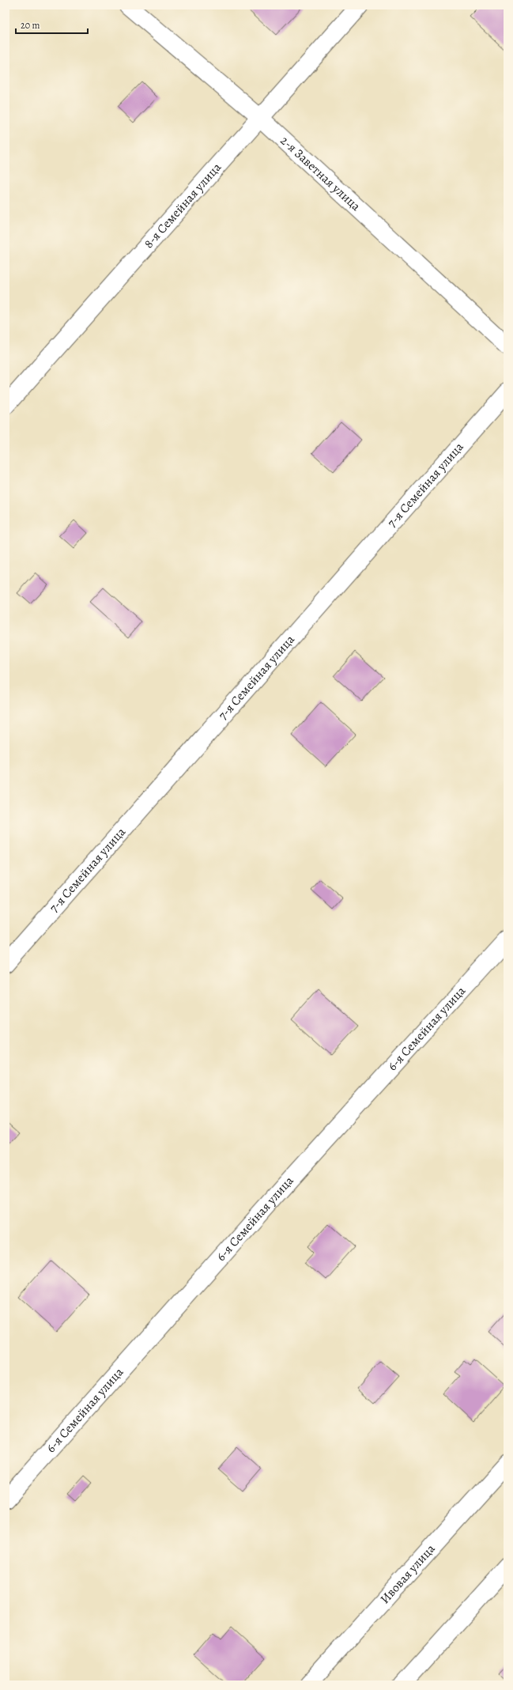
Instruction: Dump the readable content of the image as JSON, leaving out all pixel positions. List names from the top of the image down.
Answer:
{
  "streets": {
    "street": [
      "2-я Заветная улица",
      "8-я Семейная улица",
      "7-я Семейная улица",
      "6-я Семейная улица",
      "Ивовая улица"
    ]
  },
  "crossings": [
    ["2-я Заветная улица", "8-я Семейная улица"]
  ],
  "scale_bar": "20 m"
}
